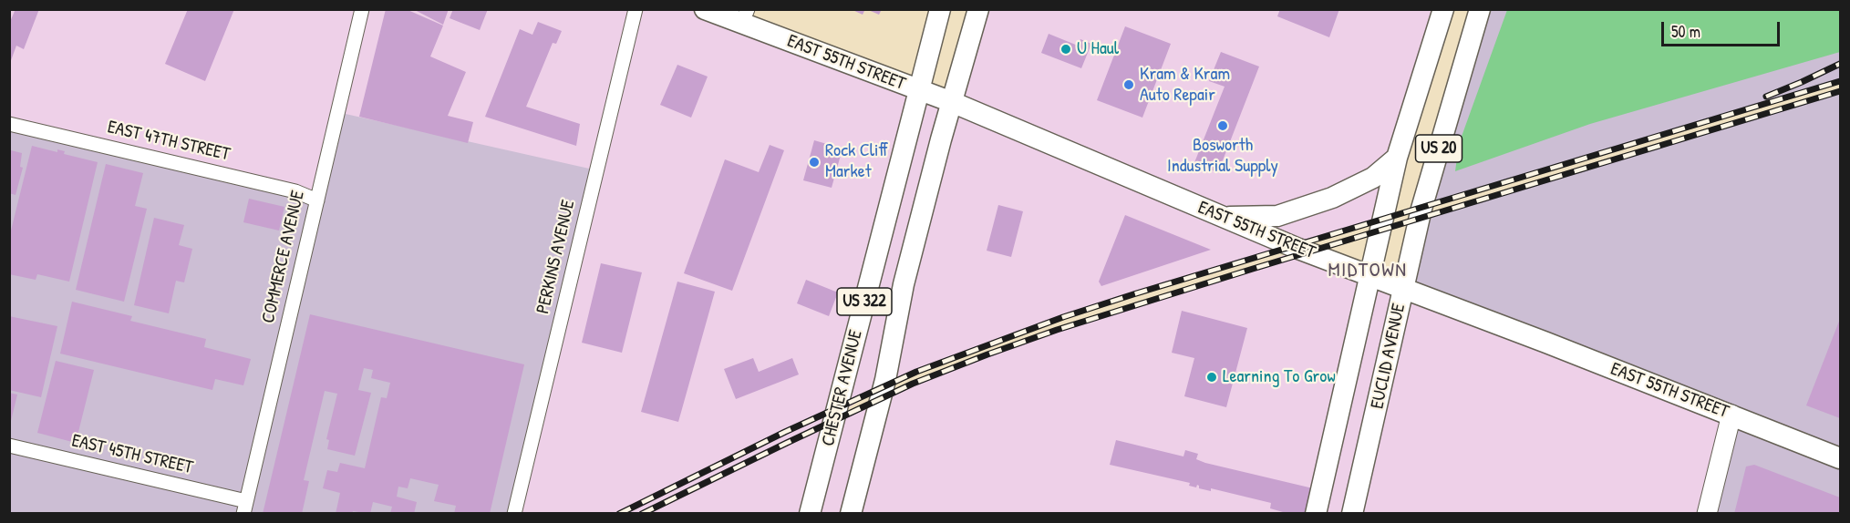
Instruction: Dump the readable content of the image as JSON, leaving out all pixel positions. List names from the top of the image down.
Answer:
{
  "streets": {
    "main road": [
      "EAST 55TH STREET",
      "US 20",
      "US 322",
      "EUCLID AVENUE",
      "CHESTER AVENUE"
    ],
    "street": [
      "EAST 47TH STREET",
      "COMMERCE AVENUE",
      "PERKINS AVENUE",
      "EAST 45TH STREET"
    ]
  },
  "crossings": [
    ["EAST 55TH STREET", "EUCLID AVENUE"],
    ["EAST 55TH STREET", "CHESTER AVENUE"],
    ["EAST 47TH STREET", "COMMERCE AVENUE"],
    ["COMMERCE AVENUE", "EAST 45TH STREET"]
  ],
  "districts": ["MIDTOWN"],
  "places": [
    "U Haul",
    "Kram & Kram Auto Repair",
    "Bosworth Industrial Supply",
    "Rock Cliff Market",
    "Learning To Grow"
  ],
  "scale_bar": "50 m"
}
